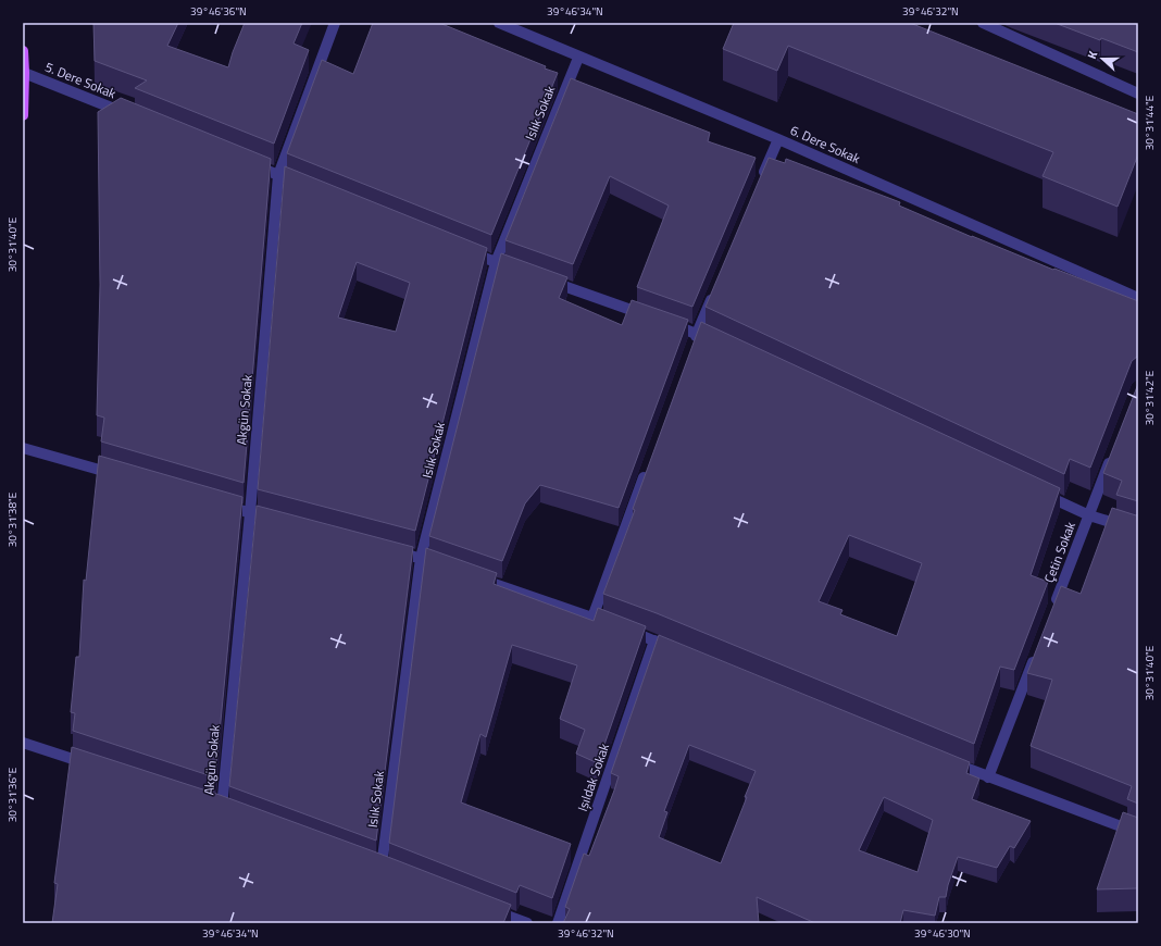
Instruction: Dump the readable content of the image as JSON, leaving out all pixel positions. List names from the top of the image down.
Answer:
{
  "streets": {
    "street": [
      "5. Dere Sokak",
      "Islık Sokak",
      "6. Dere Sokak",
      "Akgün Sokak",
      "Çetin Sokak",
      "Işıldak Sokak"
    ]
  },
  "crossings": [
    ["Islık Sokak", "6. Dere Sokak"]
  ],
  "north": "left",
  "coordinates": [
    "39°46'36\"N",
    "39°46'34\"N",
    "39°46'32\"N",
    "30°31'44\"E",
    "30°31'40\"E",
    "30°31'42\"E",
    "30°31'38\"E",
    "30°31'36\"E",
    "39°46'30\"N"
  ]
}
